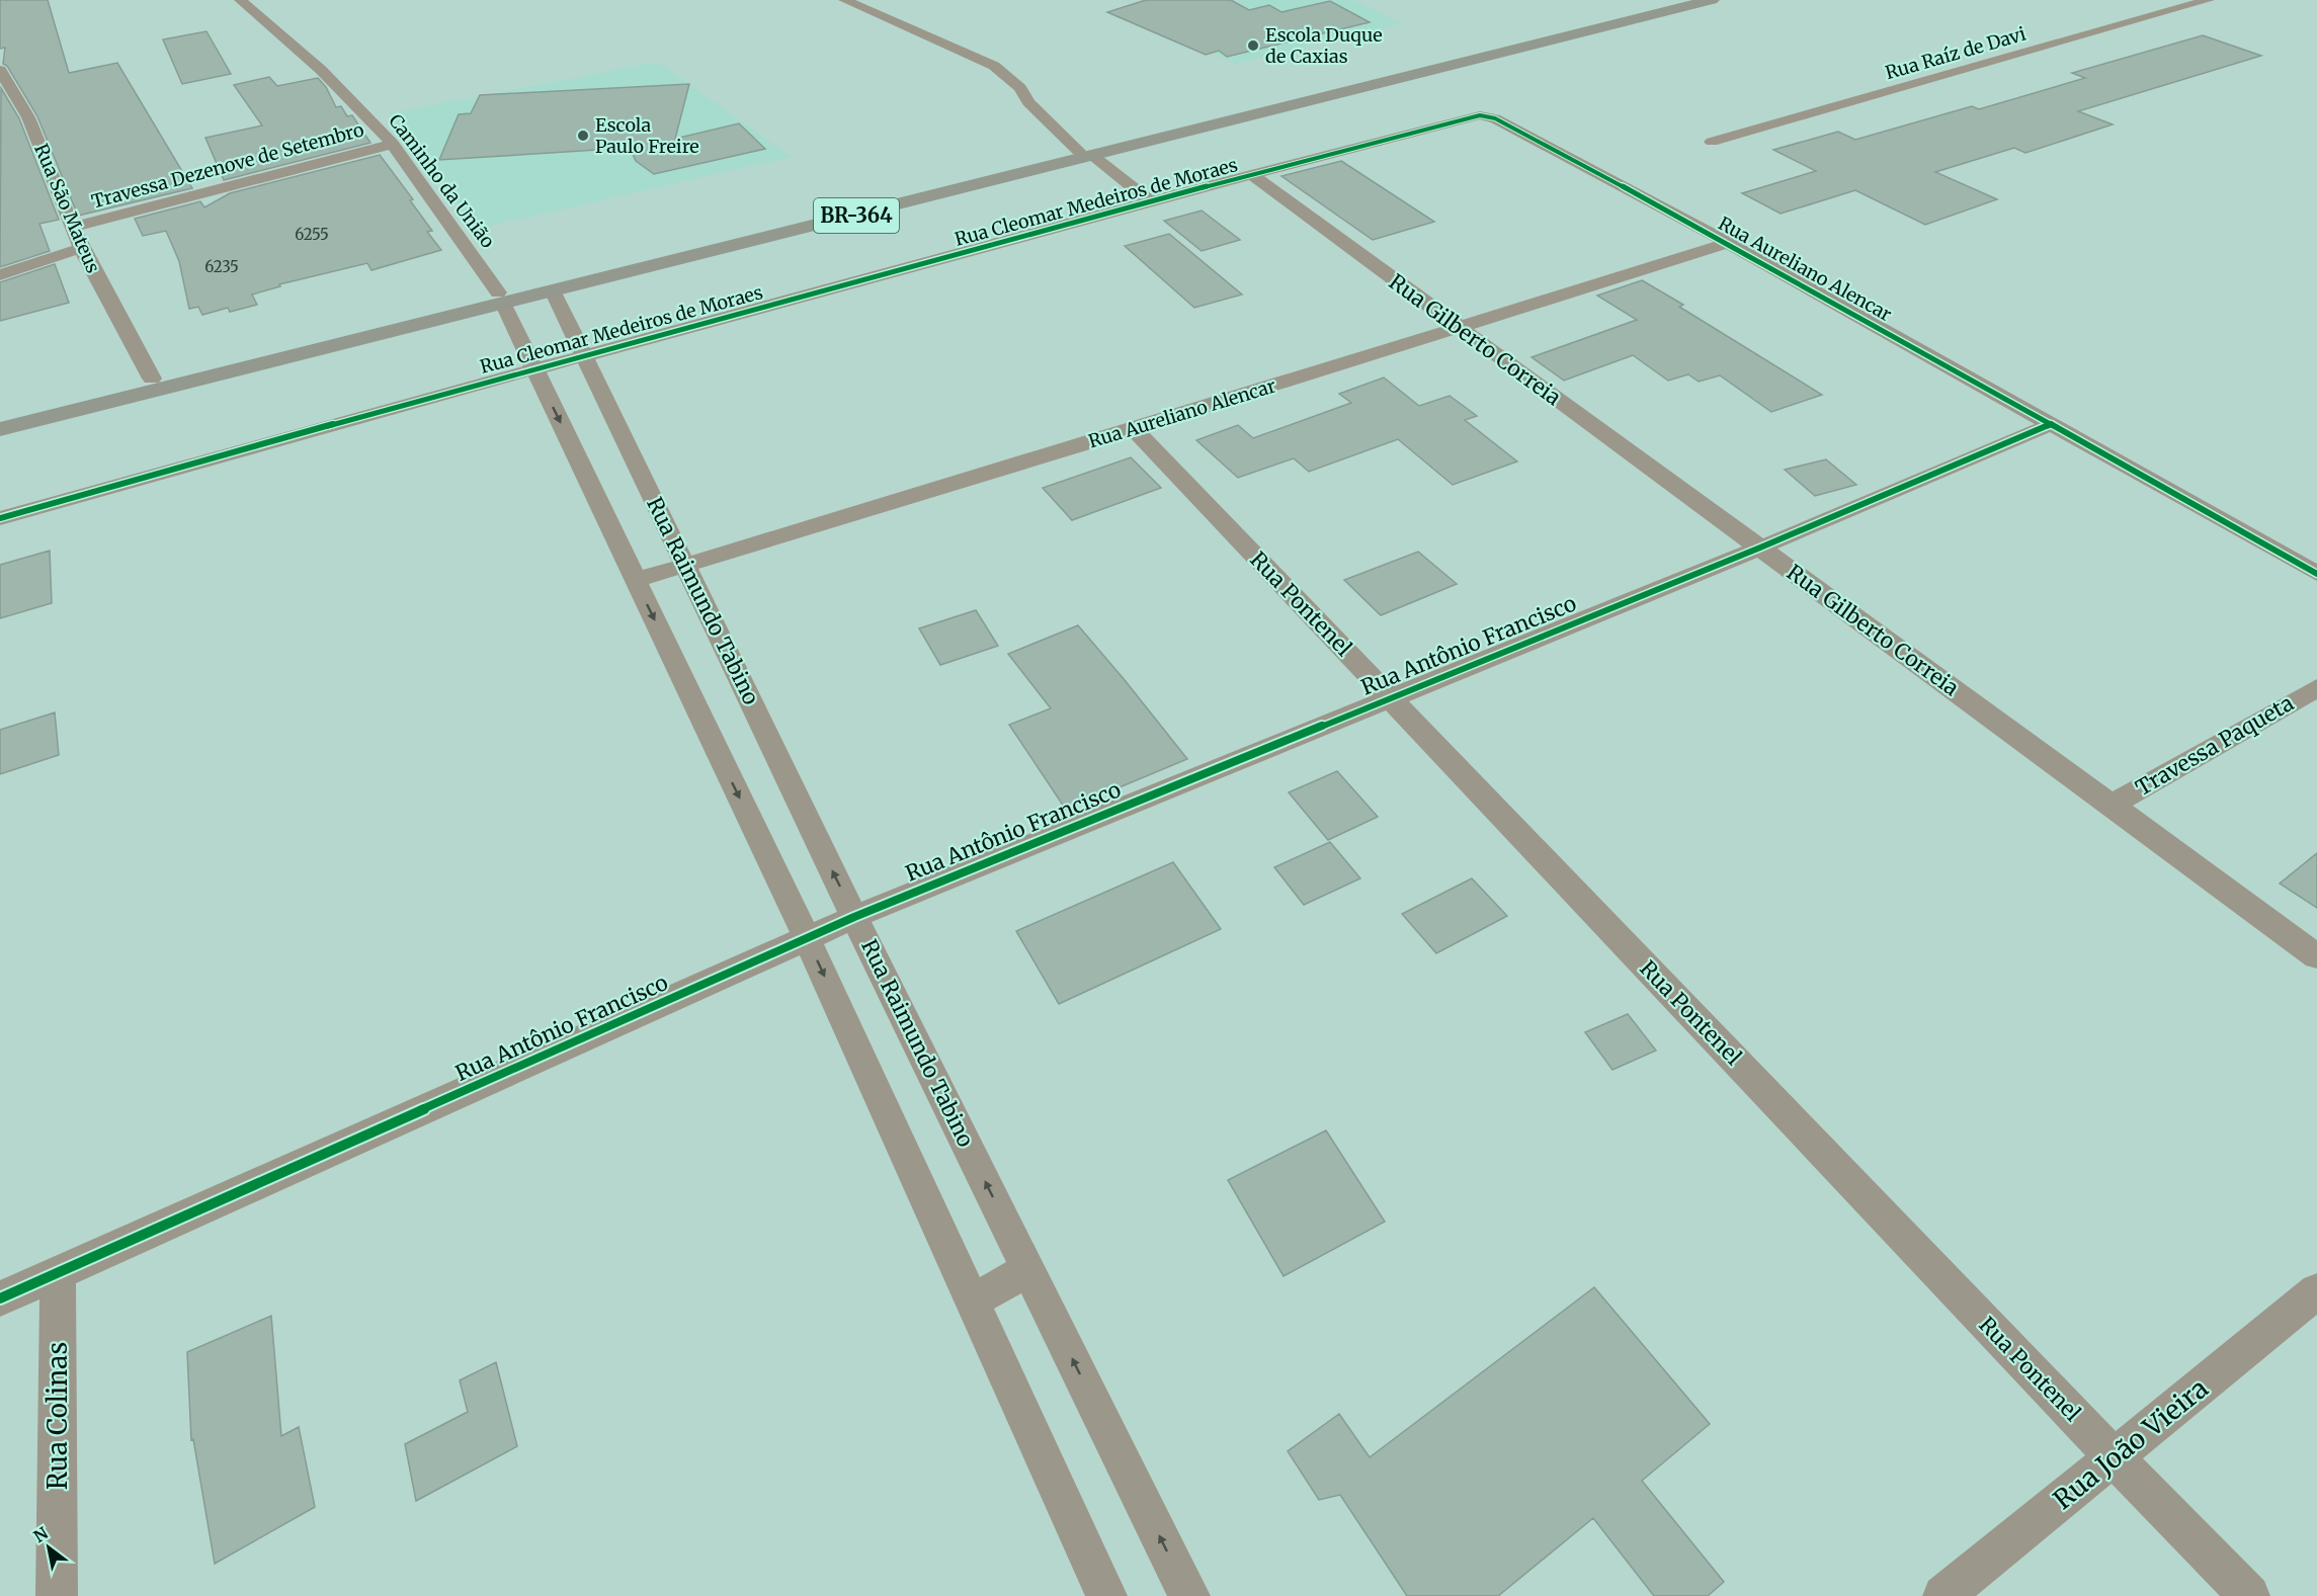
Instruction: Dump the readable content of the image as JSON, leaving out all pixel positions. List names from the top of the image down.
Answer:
{
  "streets": {
    "highway": ["BR-364"],
    "street": [
      "Rua Raíz de Davi",
      "Travessa Dezenove de Setembro",
      "Caminho da União",
      "Rua Cleomar Medeiros de Moraes",
      "Rua São Mateus",
      "Rua Aureliano Alencar",
      "Rua Gilberto Correia",
      "Rua Raimundo Tabino",
      "Rua Pontenel",
      "Rua Antônio Francisco",
      "Travessa Paqueta",
      "Rua Colinas",
      "Rua João Vieira"
    ]
  },
  "crossings": [
    ["Travessa Dezenove de Setembro", "Caminho da União"],
    ["Travessa Dezenove de Setembro", "Rua São Mateus"],
    ["Caminho da União", "BR-364"],
    ["Rua Cleomar Medeiros de Moraes", "Rua Aureliano Alencar"],
    ["Rua Cleomar Medeiros de Moraes", "Rua Gilberto Correia"],
    ["Rua Cleomar Medeiros de Moraes", "Rua Raimundo Tabino"],
    ["Rua São Mateus", "BR-364"],
    ["BR-364", "Rua Raimundo Tabino"],
    ["Rua Aureliano Alencar", "Rua Gilberto Correia"],
    ["Rua Aureliano Alencar", "Rua Raimundo Tabino"],
    ["Rua Aureliano Alencar", "Rua Pontenel"],
    ["Rua Aureliano Alencar", "Rua Antônio Francisco"],
    ["Rua Gilberto Correia", "Rua Antônio Francisco"],
    ["Rua Gilberto Correia", "Travessa Paqueta"],
    ["Rua Raimundo Tabino", "Rua Antônio Francisco"],
    ["Rua Pontenel", "Rua Antônio Francisco"],
    ["Rua Pontenel", "Rua João Vieira"],
    ["Rua Antônio Francisco", "Rua Colinas"]
  ],
  "places": ["Escola Duque de Caxias", "Escola Paulo Freire"],
  "house_numbers": ["6255", "6235"],
  "north": "top left"
}
